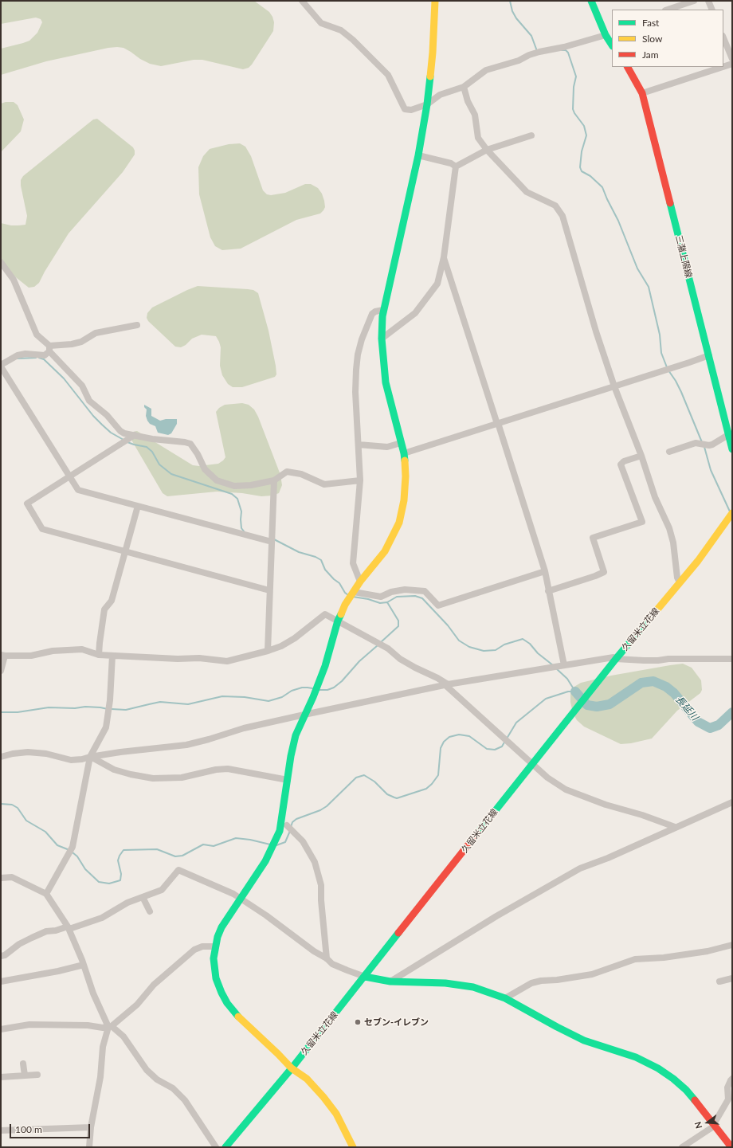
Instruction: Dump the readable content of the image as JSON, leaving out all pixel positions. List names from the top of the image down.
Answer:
{
  "streets": {
    "street": ["三潴上陽線", "久留米立花線"]
  },
  "water": ["長延川"],
  "places": ["セブン-イレブン"],
  "legend": ["Fast", "Slow", "Jam"],
  "scale_bar": "100 m",
  "north": "left"
}
